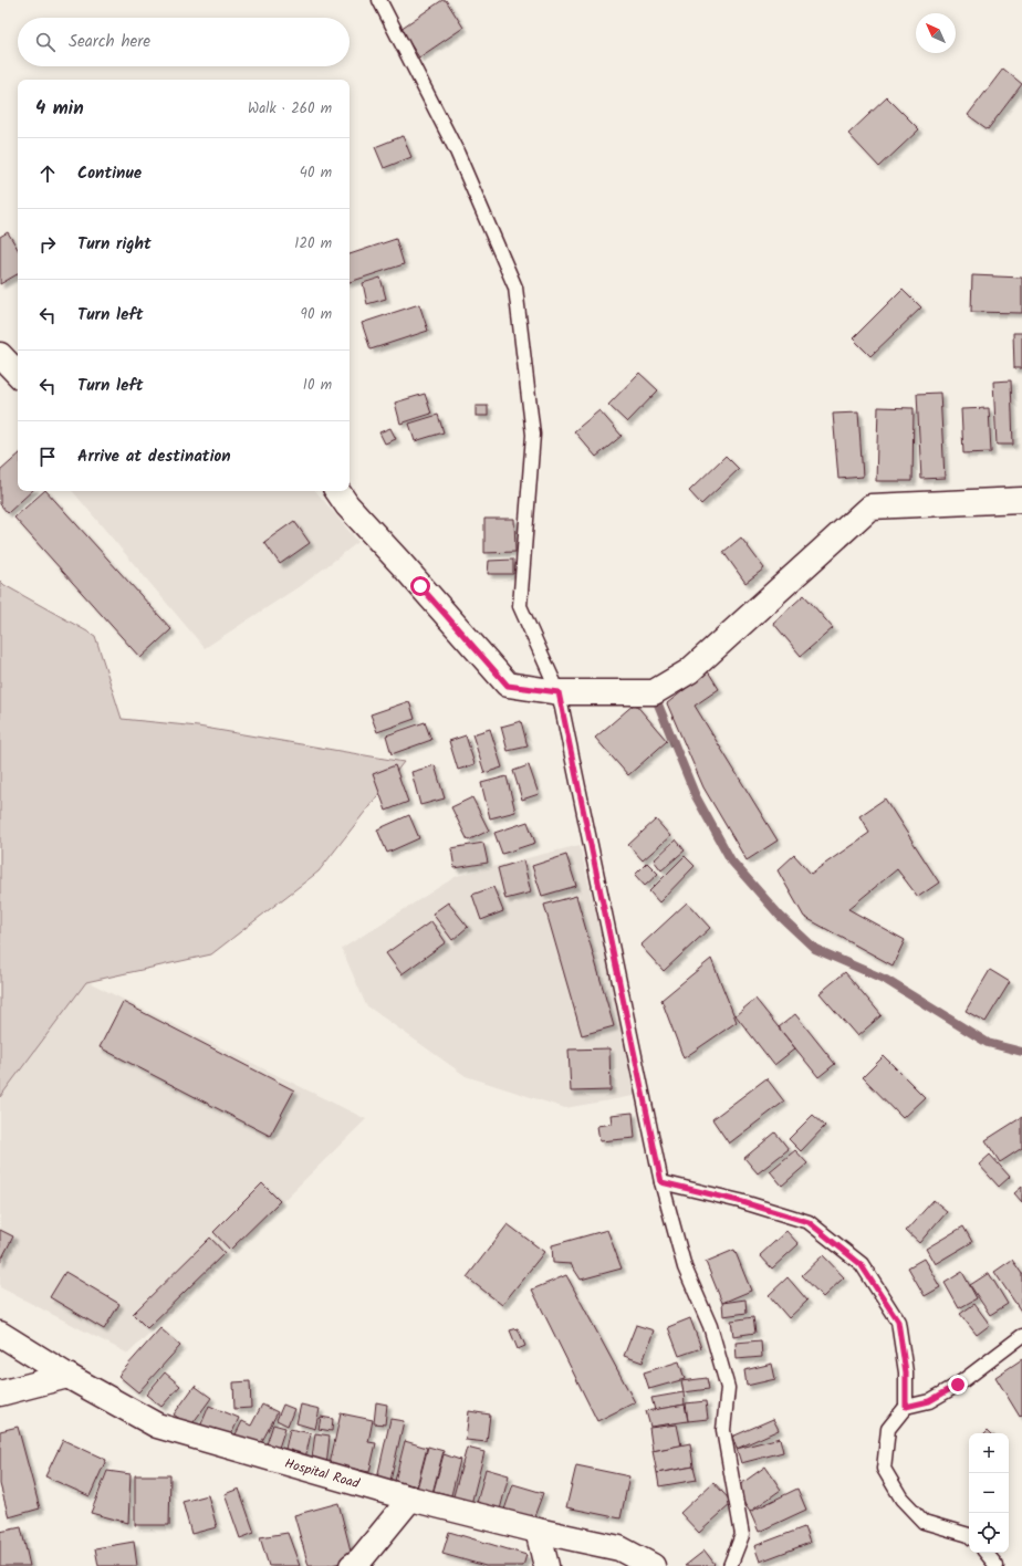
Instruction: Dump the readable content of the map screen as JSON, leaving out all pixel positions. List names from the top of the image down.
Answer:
{
  "streets": {
    "street": ["Hospital Road"]
  },
  "north": "top left",
  "page": {
    "search": "Search here",
    "heading": ["4 min", "Walk · 260 m"],
    "list": [
      ["Continue", "40 m"],
      ["Turn right", "120 m"],
      ["Turn left", "90 m"],
      ["Turn left", "10 m"],
      "Arrive at destination"
    ],
    "map_buttons": ["+", "−"]
  }
}
